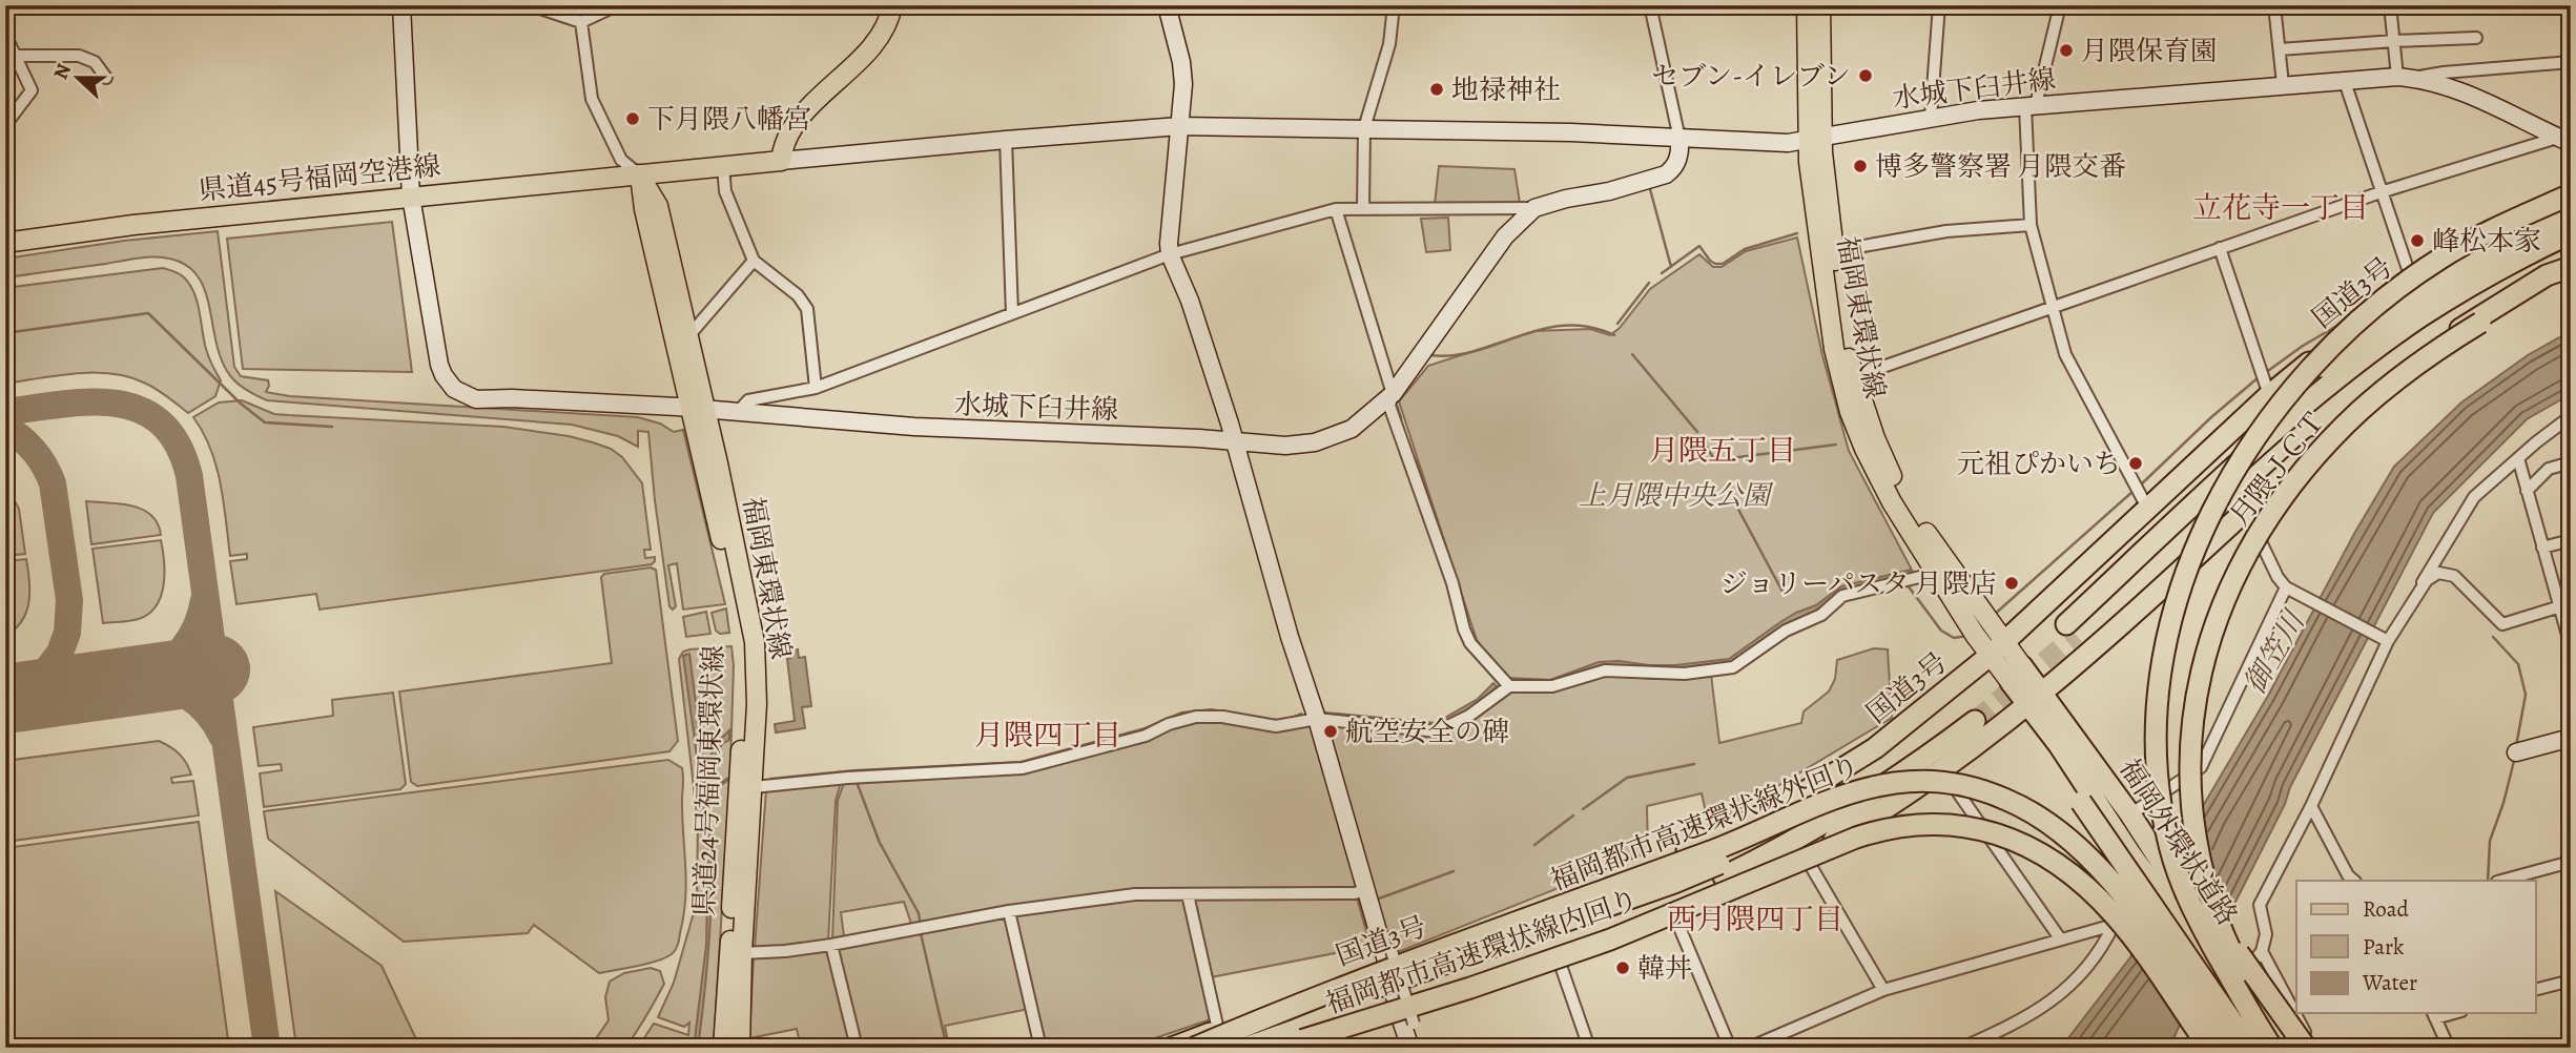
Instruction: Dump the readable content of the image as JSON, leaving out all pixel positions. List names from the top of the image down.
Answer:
{
  "streets": {
    "highway": [
      "国道3号",
      "月隈ＪＣＴ",
      "福岡都市高速環状線外回り",
      "福岡外環状道路",
      "福岡都市高速環状線内回り"
    ],
    "main road": [
      "水城下臼井線",
      "県道45号福岡空港線",
      "福岡東環状線",
      "県道24号福岡東環状線"
    ]
  },
  "crossings": [
    ["水城下臼井線", "県道45号福岡空港線"],
    ["水城下臼井線", "福岡東環状線"],
    ["水城下臼井線", "県道24号福岡東環状線"],
    ["県道45号福岡空港線", "福岡東環状線"],
    ["県道45号福岡空港線", "県道24号福岡東環状線"],
    ["国道3号", "福岡東環状線"],
    ["福岡東環状線", "県道24号福岡東環状線"],
    ["福岡東環状線", "福岡外環状道路"],
    ["月隈ＪＣＴ", "福岡外環状道路"]
  ],
  "districts": [
    "立花寺一丁目",
    "月隈五丁目",
    "月隈四丁目",
    "西月隈四丁目"
  ],
  "water": ["御笠川"],
  "parks": ["上月隈中央公園"],
  "places": [
    "月隈保育園",
    "セブン-イレブン",
    "地禄神社",
    "下月隈八幡宮",
    "博多警察署 月隈交番",
    "峰松本家",
    "元祖ぴかいち",
    "ジョリーパスタ 月隈店",
    "航空安全の碑",
    "韓丼"
  ],
  "legend": ["Road", "Park", "Water"],
  "north": "left"
}
